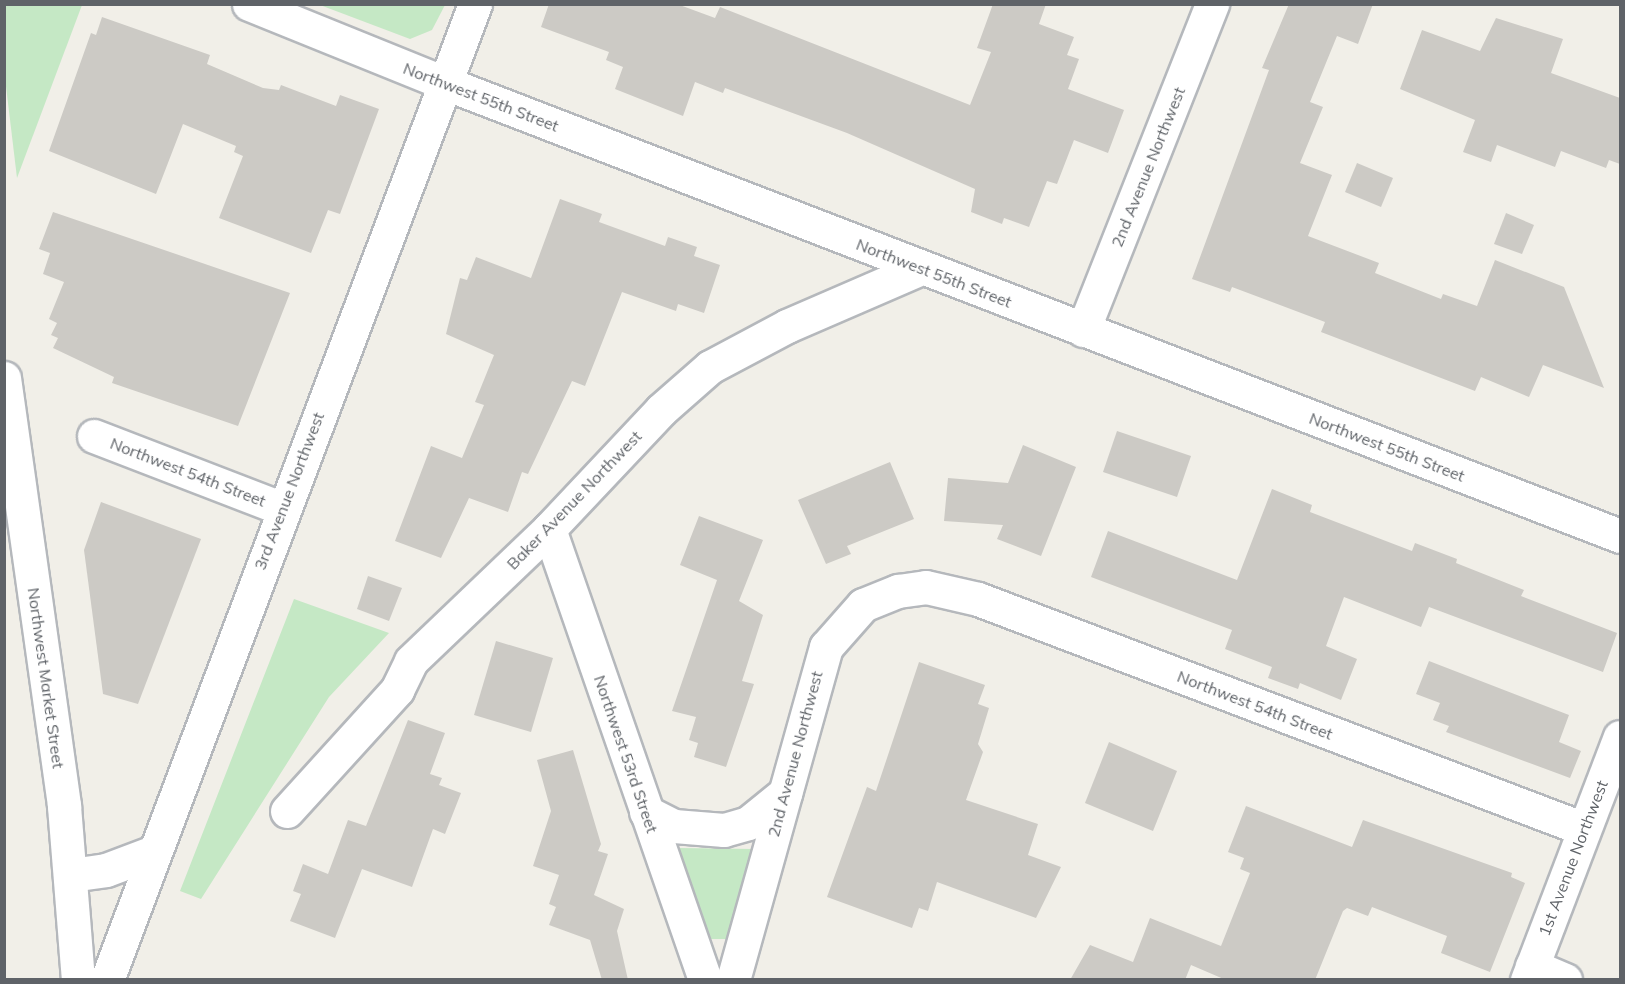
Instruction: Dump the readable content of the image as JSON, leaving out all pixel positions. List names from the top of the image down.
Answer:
{
  "streets": {
    "street": [
      "Northwest 55th Street",
      "2nd Avenue Northwest",
      "Northwest 54th Street",
      "3rd Avenue Northwest",
      "Baker Avenue Northwest",
      "Northwest Market Street",
      "Northwest 53rd Street",
      "1st Avenue Northwest"
    ]
  },
  "crossings": [
    ["Northwest 55th Street", "2nd Avenue Northwest"],
    ["Northwest 55th Street", "3rd Avenue Northwest"],
    ["Northwest 55th Street", "Baker Avenue Northwest"],
    ["2nd Avenue Northwest", "Northwest 54th Street"],
    ["Northwest 54th Street", "3rd Avenue Northwest"],
    ["Northwest 54th Street", "1st Avenue Northwest"],
    ["Baker Avenue Northwest", "Northwest 53rd Street"]
  ]
}
